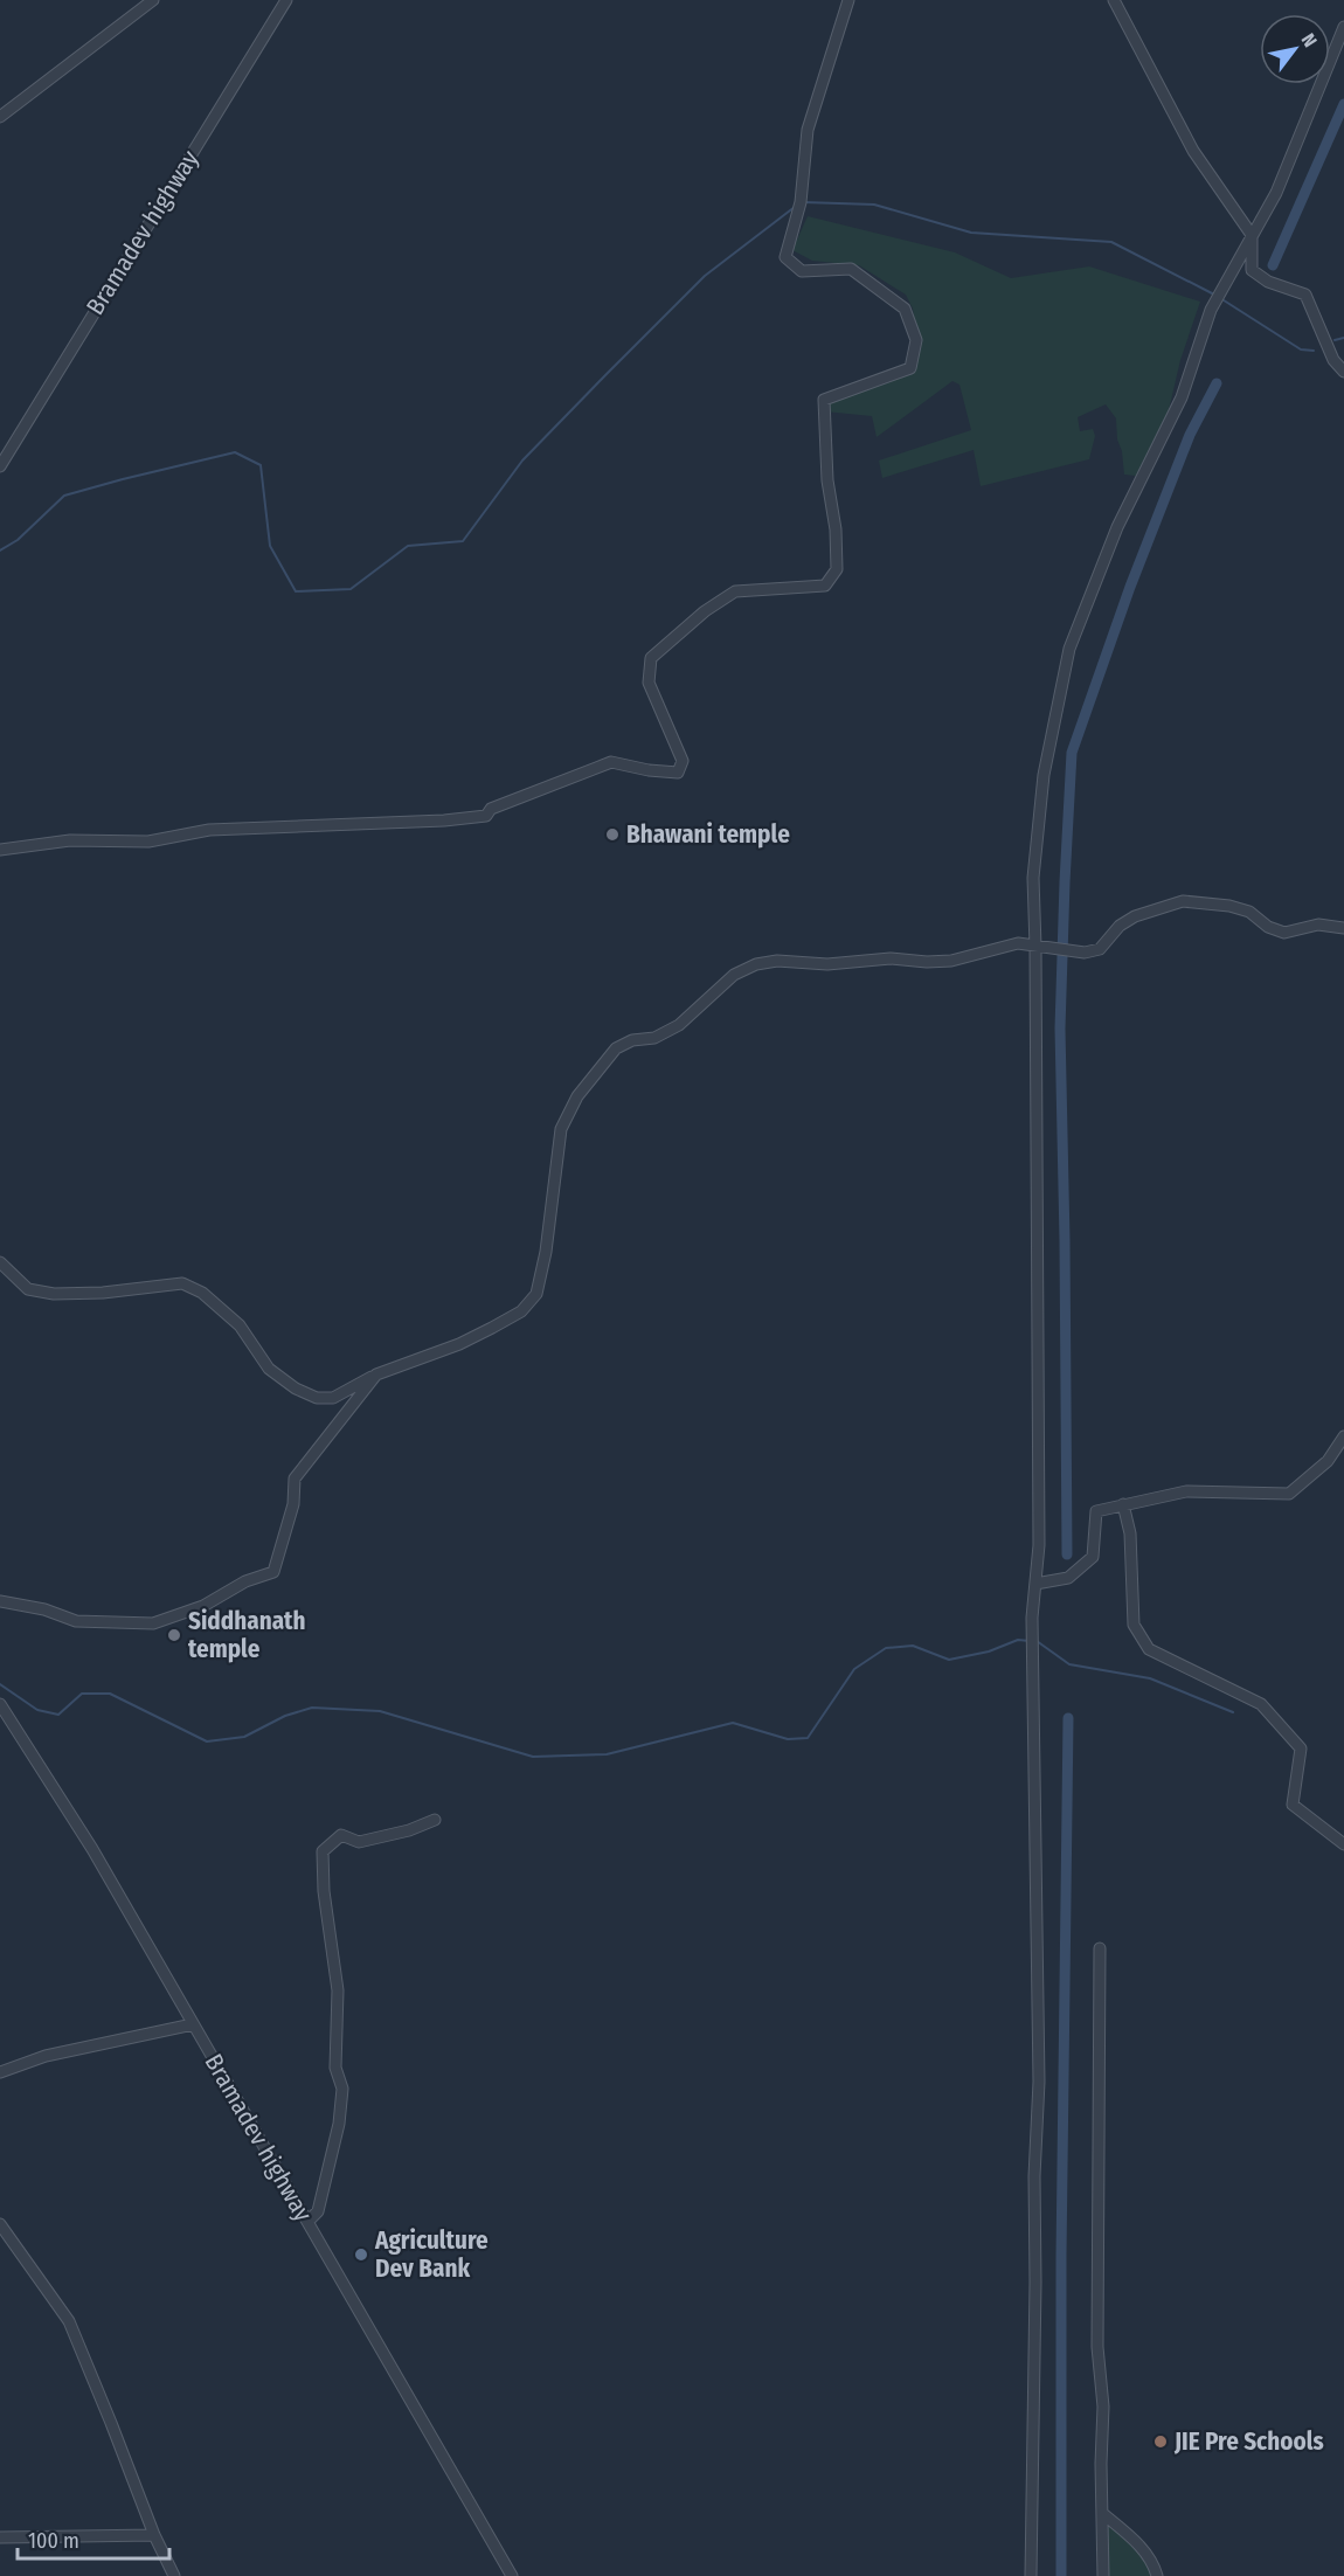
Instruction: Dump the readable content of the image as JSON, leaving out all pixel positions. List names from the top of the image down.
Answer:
{
  "streets": {
    "street": ["Bramadev highway"]
  },
  "places": [
    "Bhawani temple",
    "Siddhanath temple",
    "Agriculture Dev Bank",
    "JIE Pre Schools"
  ],
  "scale_bar": "100 m",
  "north": "top right"
}
